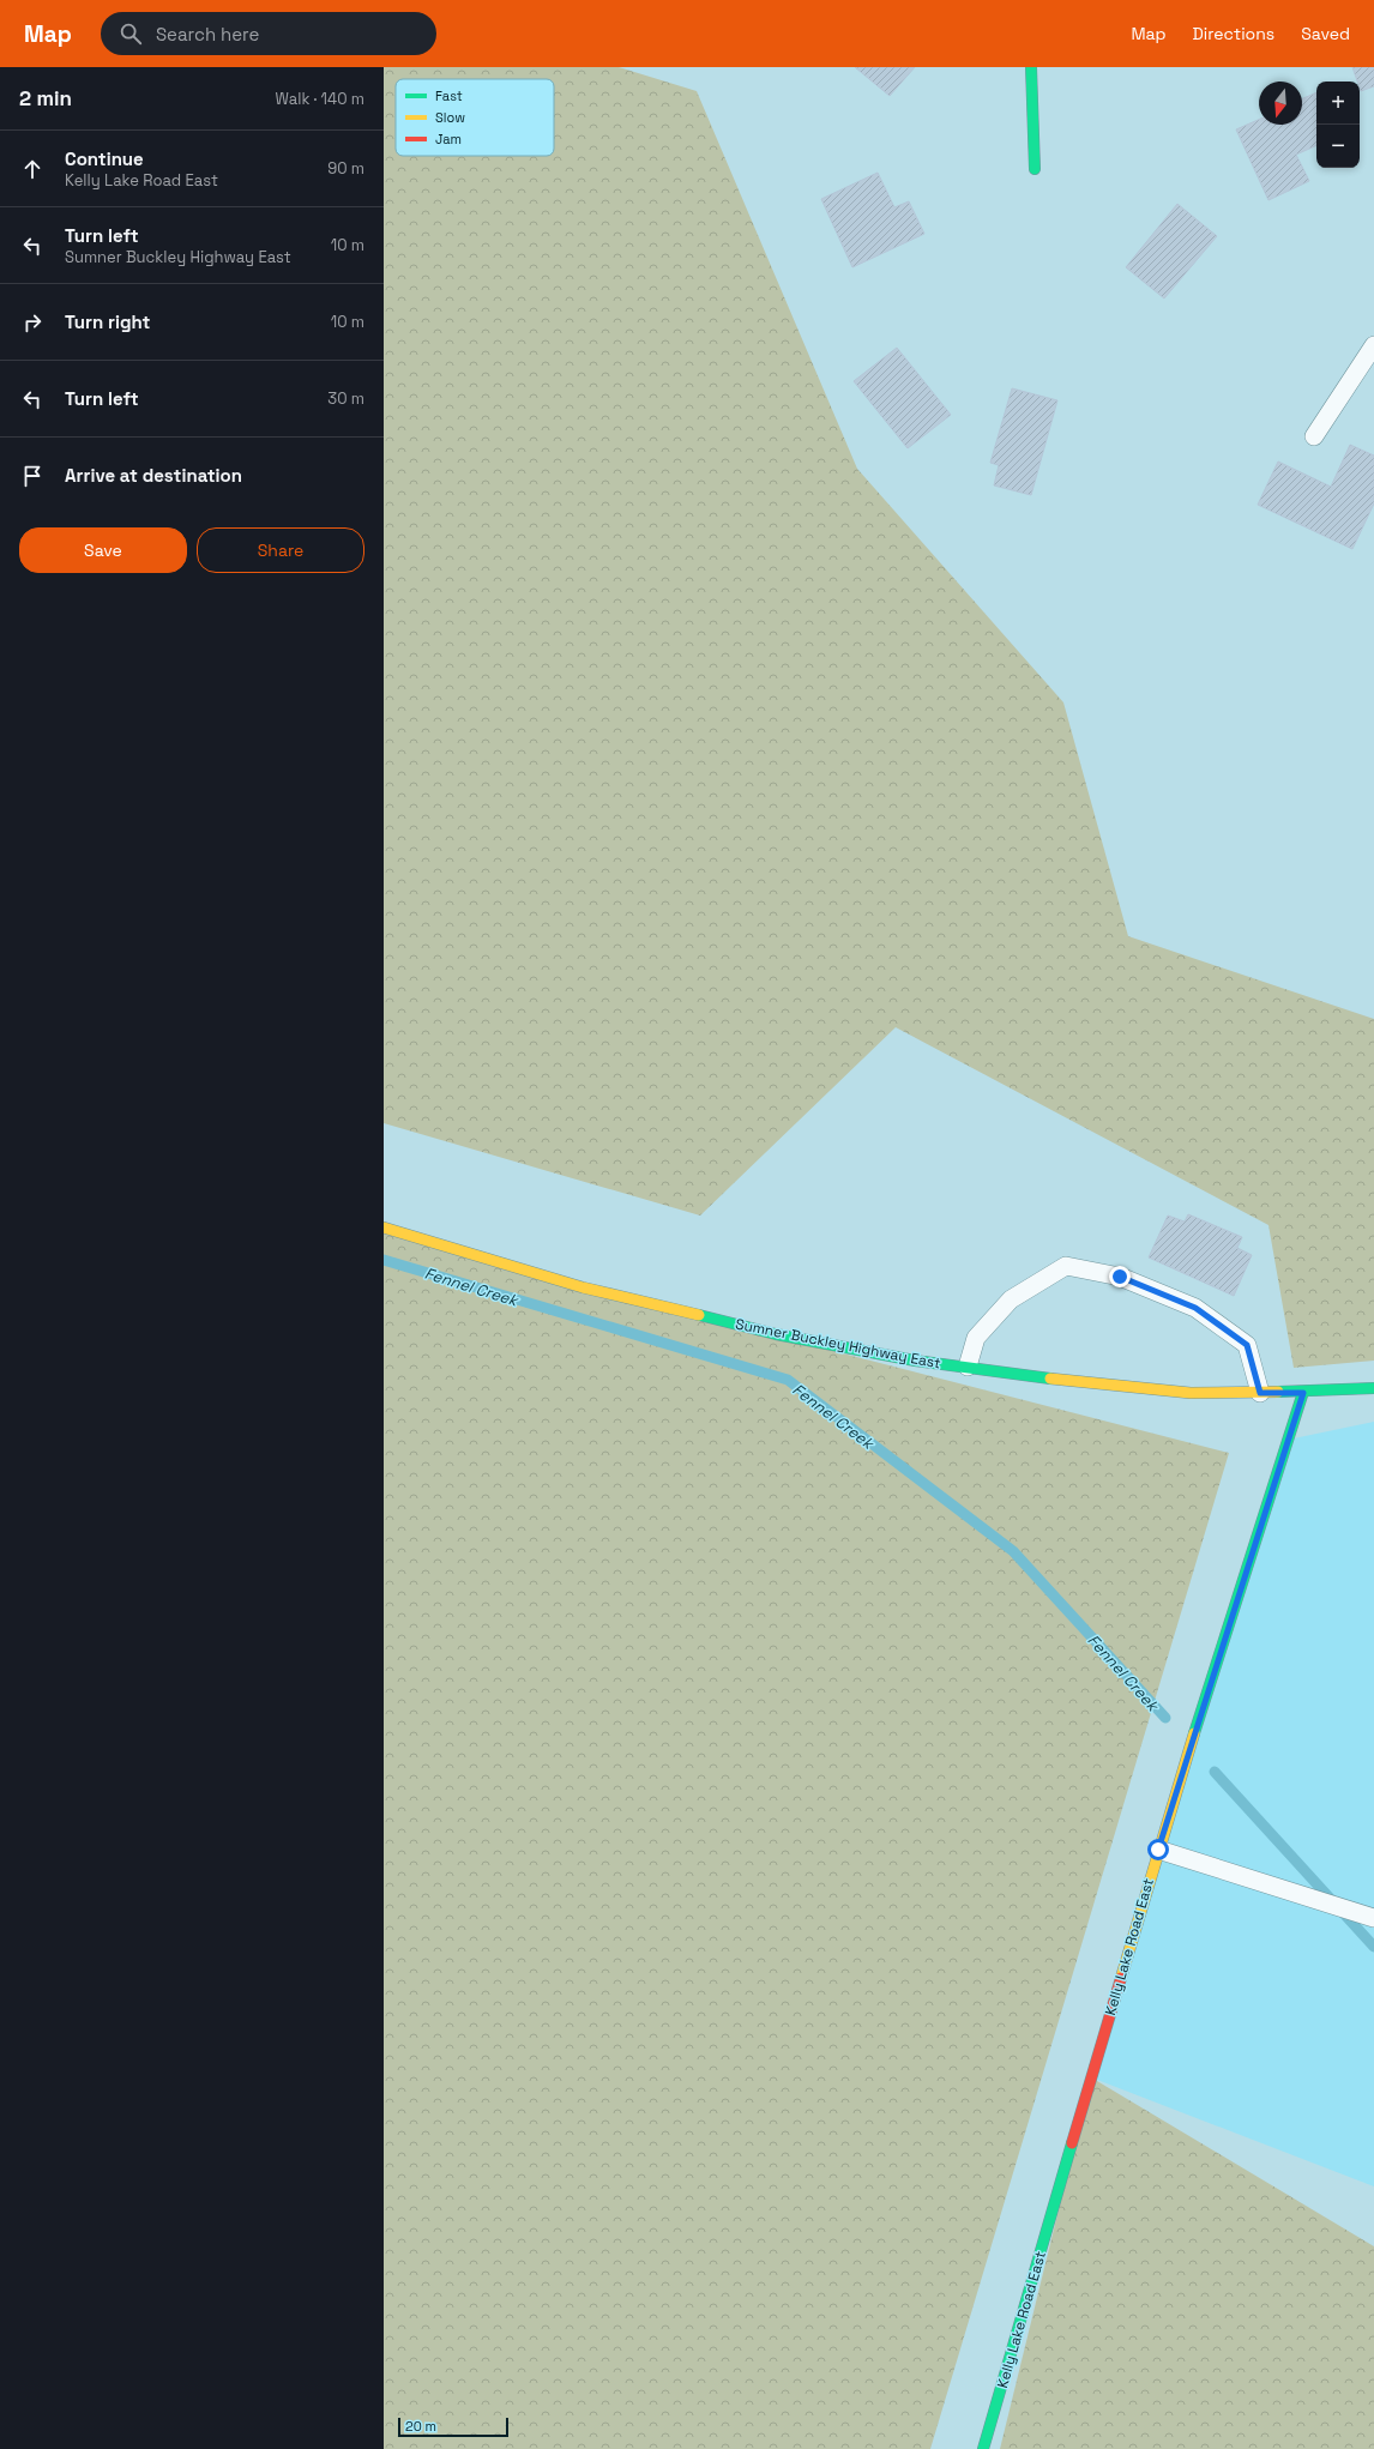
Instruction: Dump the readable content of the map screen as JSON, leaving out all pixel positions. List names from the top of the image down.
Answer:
{
  "streets": {
    "street": ["Sumner Buckley Highway East", "Kelly Lake Road East"]
  },
  "crossings": [
    ["Sumner Buckley Highway East", "Kelly Lake Road East"]
  ],
  "water": ["Fennel Creek"],
  "legend": ["Fast", "Slow", "Jam"],
  "scale_bar": "20 m",
  "north": "bottom",
  "page": {
    "header": "Map",
    "search": "Search here",
    "nav": ["Map", "Directions", "Saved"],
    "heading": ["2 min", "Walk · 140 m"],
    "map_buttons": ["+", "−"],
    "list": [
      ["Continue", "Kelly Lake Road East", "90 m"],
      ["Turn left", "Sumner Buckley Highway East", "10 m"],
      ["Turn right", "10 m"],
      ["Turn left", "30 m"],
      "Arrive at destination"
    ],
    "buttons": ["Save", "Share"],
    "scale": "20 m"
  }
}
